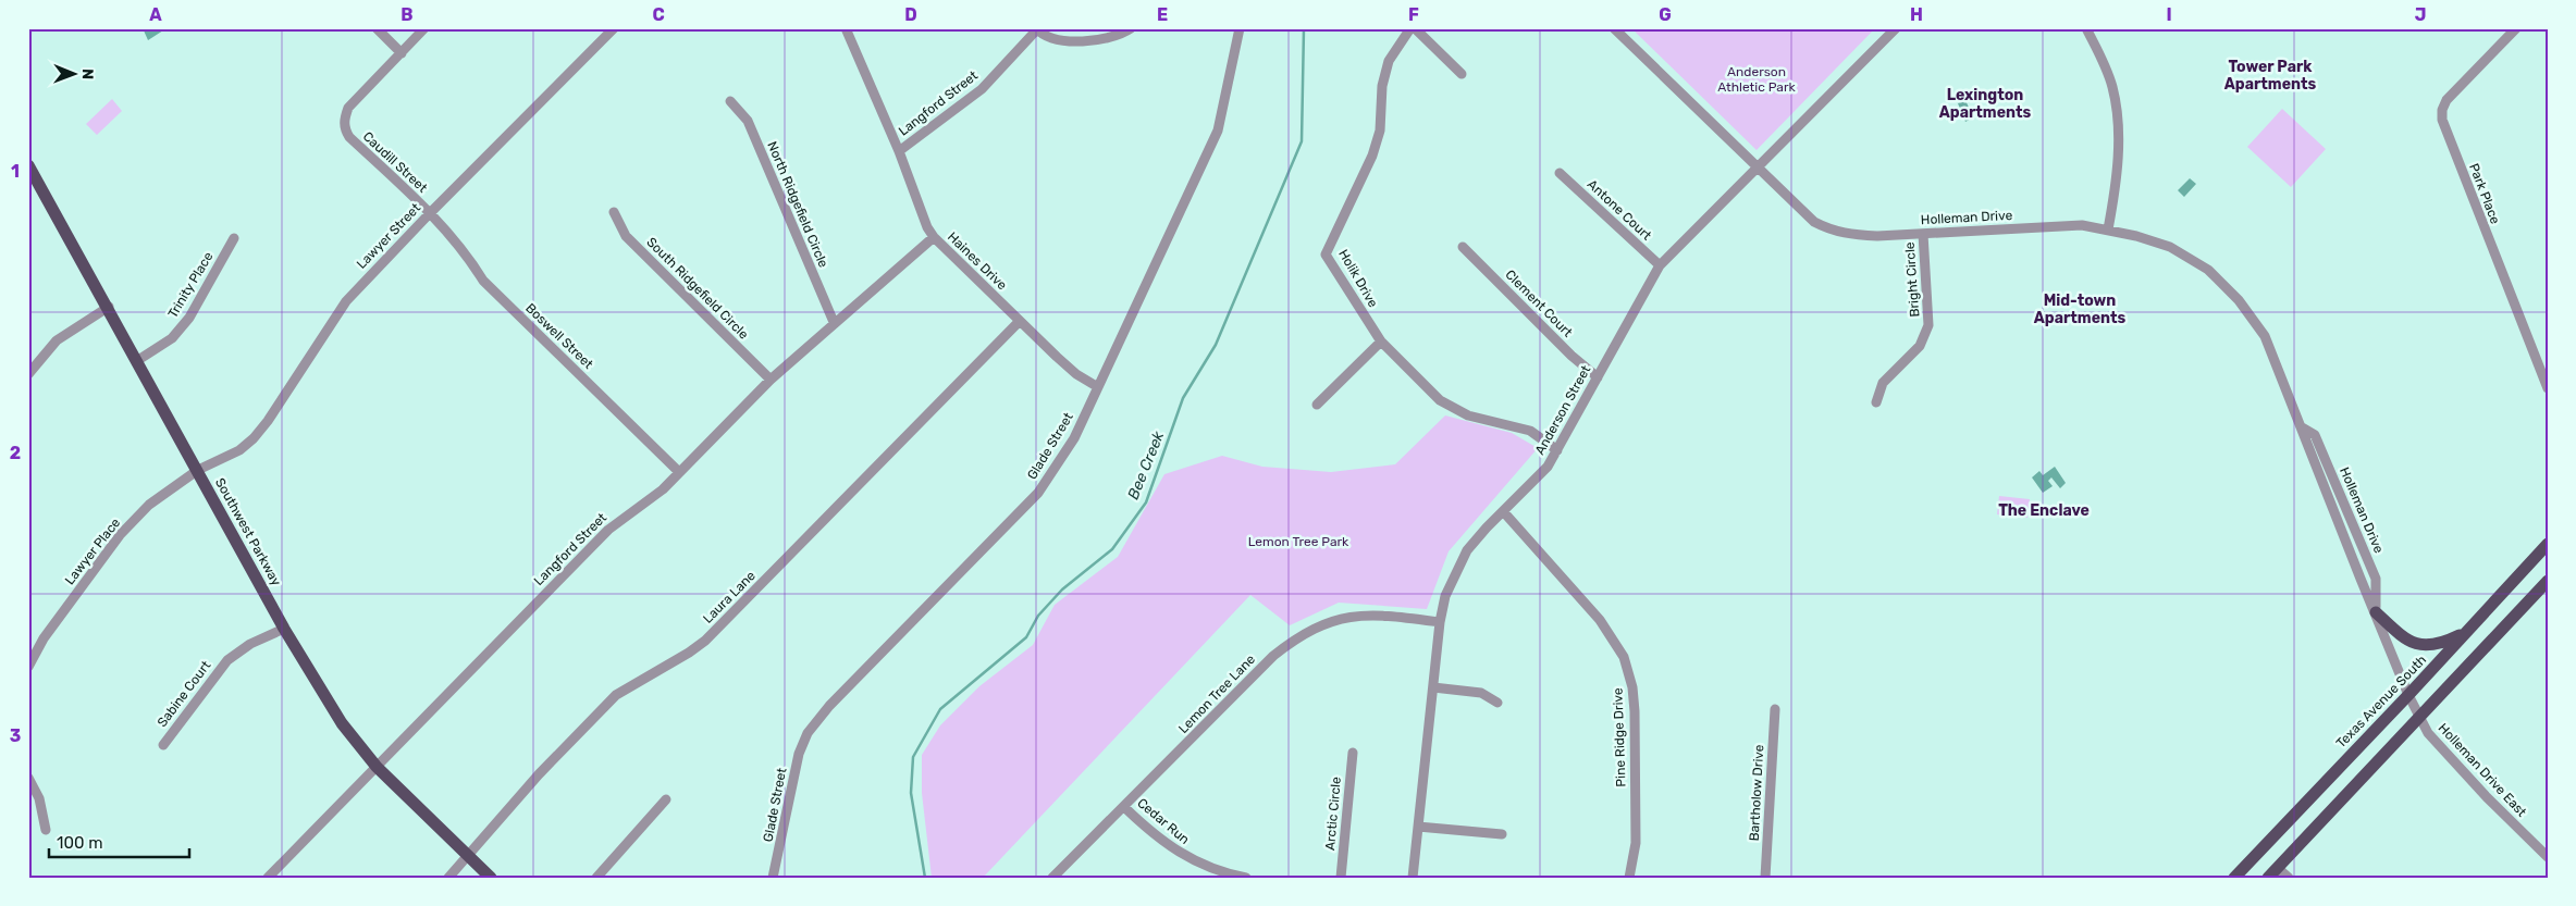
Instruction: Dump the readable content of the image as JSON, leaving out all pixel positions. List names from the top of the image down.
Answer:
{
  "streets": {
    "main road": ["Southwest Parkway", "Texas Avenue South"],
    "street": [
      "Langford Street",
      "Caudill Street",
      "Park Place",
      "North Ridgefield Circle",
      "Antone Court",
      "Holleman Drive",
      "Lawyer Street",
      "Haines Drive",
      "Holik Drive",
      "Bright Circle",
      "Trinity Place",
      "South Ridgefield Circle",
      "Clement Court",
      "Boswell Street",
      "Anderson Street",
      "Glade Street",
      "Lawyer Place",
      "Laura Lane",
      "Sabine Court",
      "Lemon Tree Lane",
      "Pine Ridge Drive",
      "Holleman Drive East",
      "Bartholow Drive",
      "Arctic Circle",
      "Cedar Run"
    ]
  },
  "crossings": [
    ["Langford Street", "North Ridgefield Circle"],
    ["Langford Street", "Haines Drive"],
    ["Langford Street", "South Ridgefield Circle"],
    ["Langford Street", "Boswell Street"],
    ["Langford Street", "Southwest Parkway"],
    ["Caudill Street", "Lawyer Street"],
    ["Caudill Street", "Boswell Street"],
    ["Antone Court", "Anderson Street"],
    ["Holleman Drive", "Bright Circle"],
    ["Holleman Drive", "Anderson Street"],
    ["Holleman Drive", "Texas Avenue South"],
    ["Holleman Drive", "Holleman Drive East"],
    ["Lawyer Street", "Boswell Street"],
    ["Lawyer Street", "Southwest Parkway"],
    ["Lawyer Street", "Lawyer Place"],
    ["Haines Drive", "Glade Street"],
    ["Haines Drive", "Laura Lane"],
    ["Holik Drive", "Anderson Street"],
    ["Trinity Place", "Southwest Parkway"],
    ["Clement Court", "Anderson Street"],
    ["Anderson Street", "Lemon Tree Lane"],
    ["Anderson Street", "Pine Ridge Drive"],
    ["Southwest Parkway", "Lawyer Place"],
    ["Southwest Parkway", "Laura Lane"],
    ["Southwest Parkway", "Sabine Court"],
    ["Lemon Tree Lane", "Cedar Run"],
    ["Texas Avenue South", "Holleman Drive East"]
  ],
  "districts": [
    "Tower Park Apartments",
    "Lexington Apartments",
    "Mid-town Apartments",
    "The Enclave"
  ],
  "water": ["Bee Creek"],
  "parks": ["Anderson Athletic Park", "Lemon Tree Park"],
  "scale_bar": "100 m",
  "north": "right",
  "grid": {
    "columns": [
      "A",
      "B",
      "C",
      "D",
      "E",
      "F",
      "G",
      "H",
      "I",
      "J"
    ],
    "rows": ["1", "2", "3"]
  }
}
